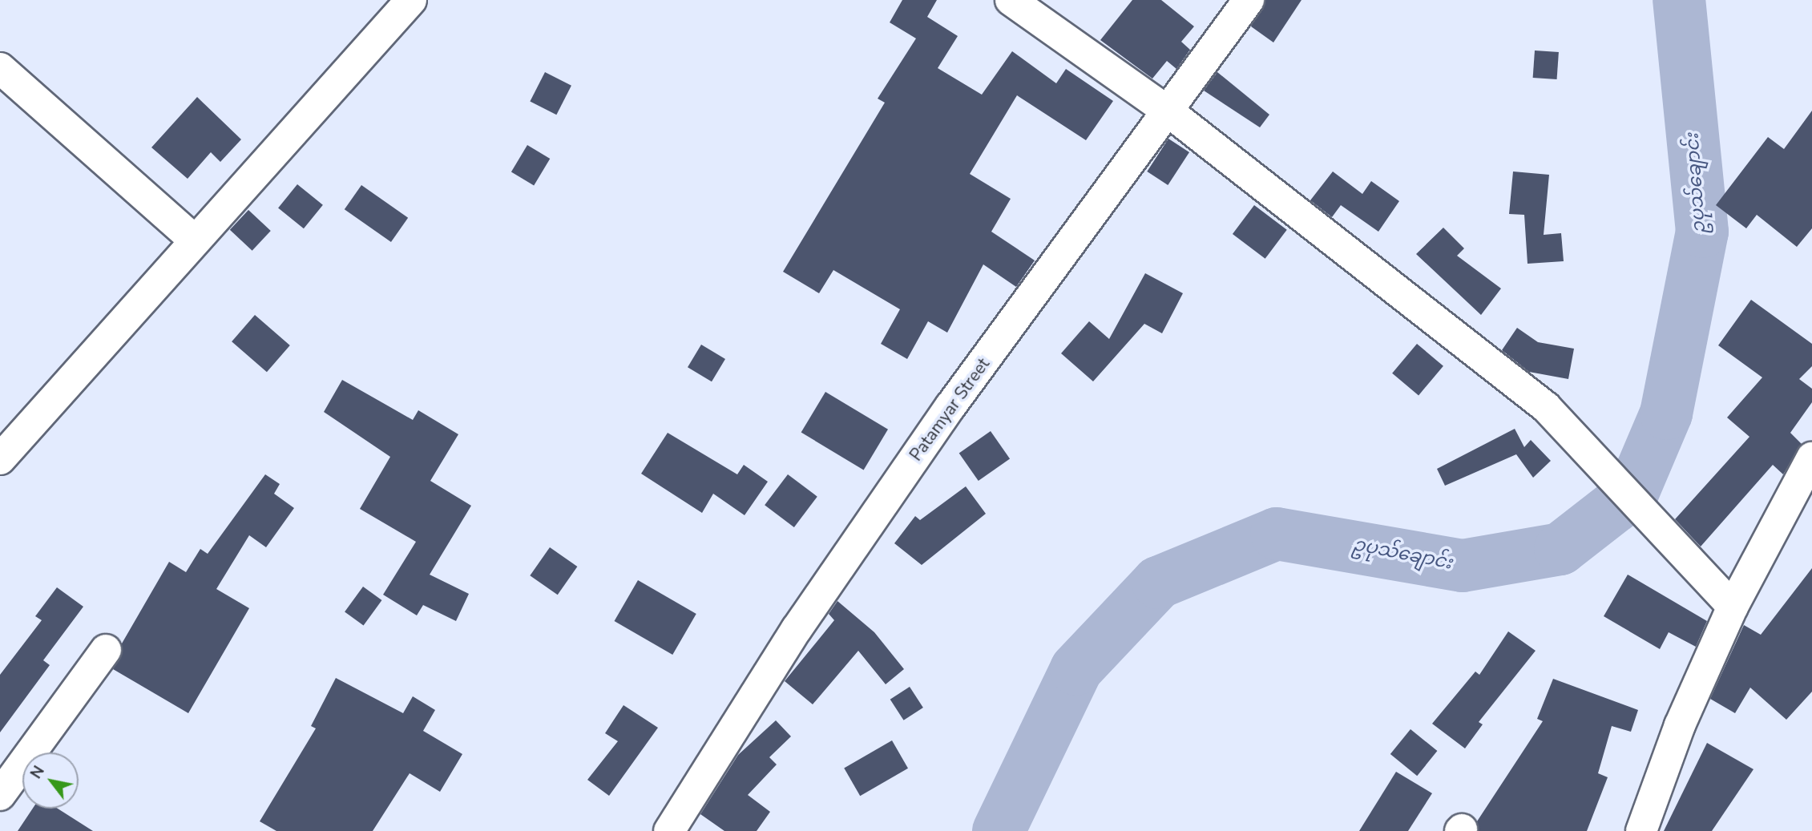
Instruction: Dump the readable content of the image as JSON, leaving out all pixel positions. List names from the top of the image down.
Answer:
{
  "streets": {
    "street": ["Patamyar Street"]
  },
  "water": ["ဥပုသ်ချောင်း"],
  "north": "top left"
}
